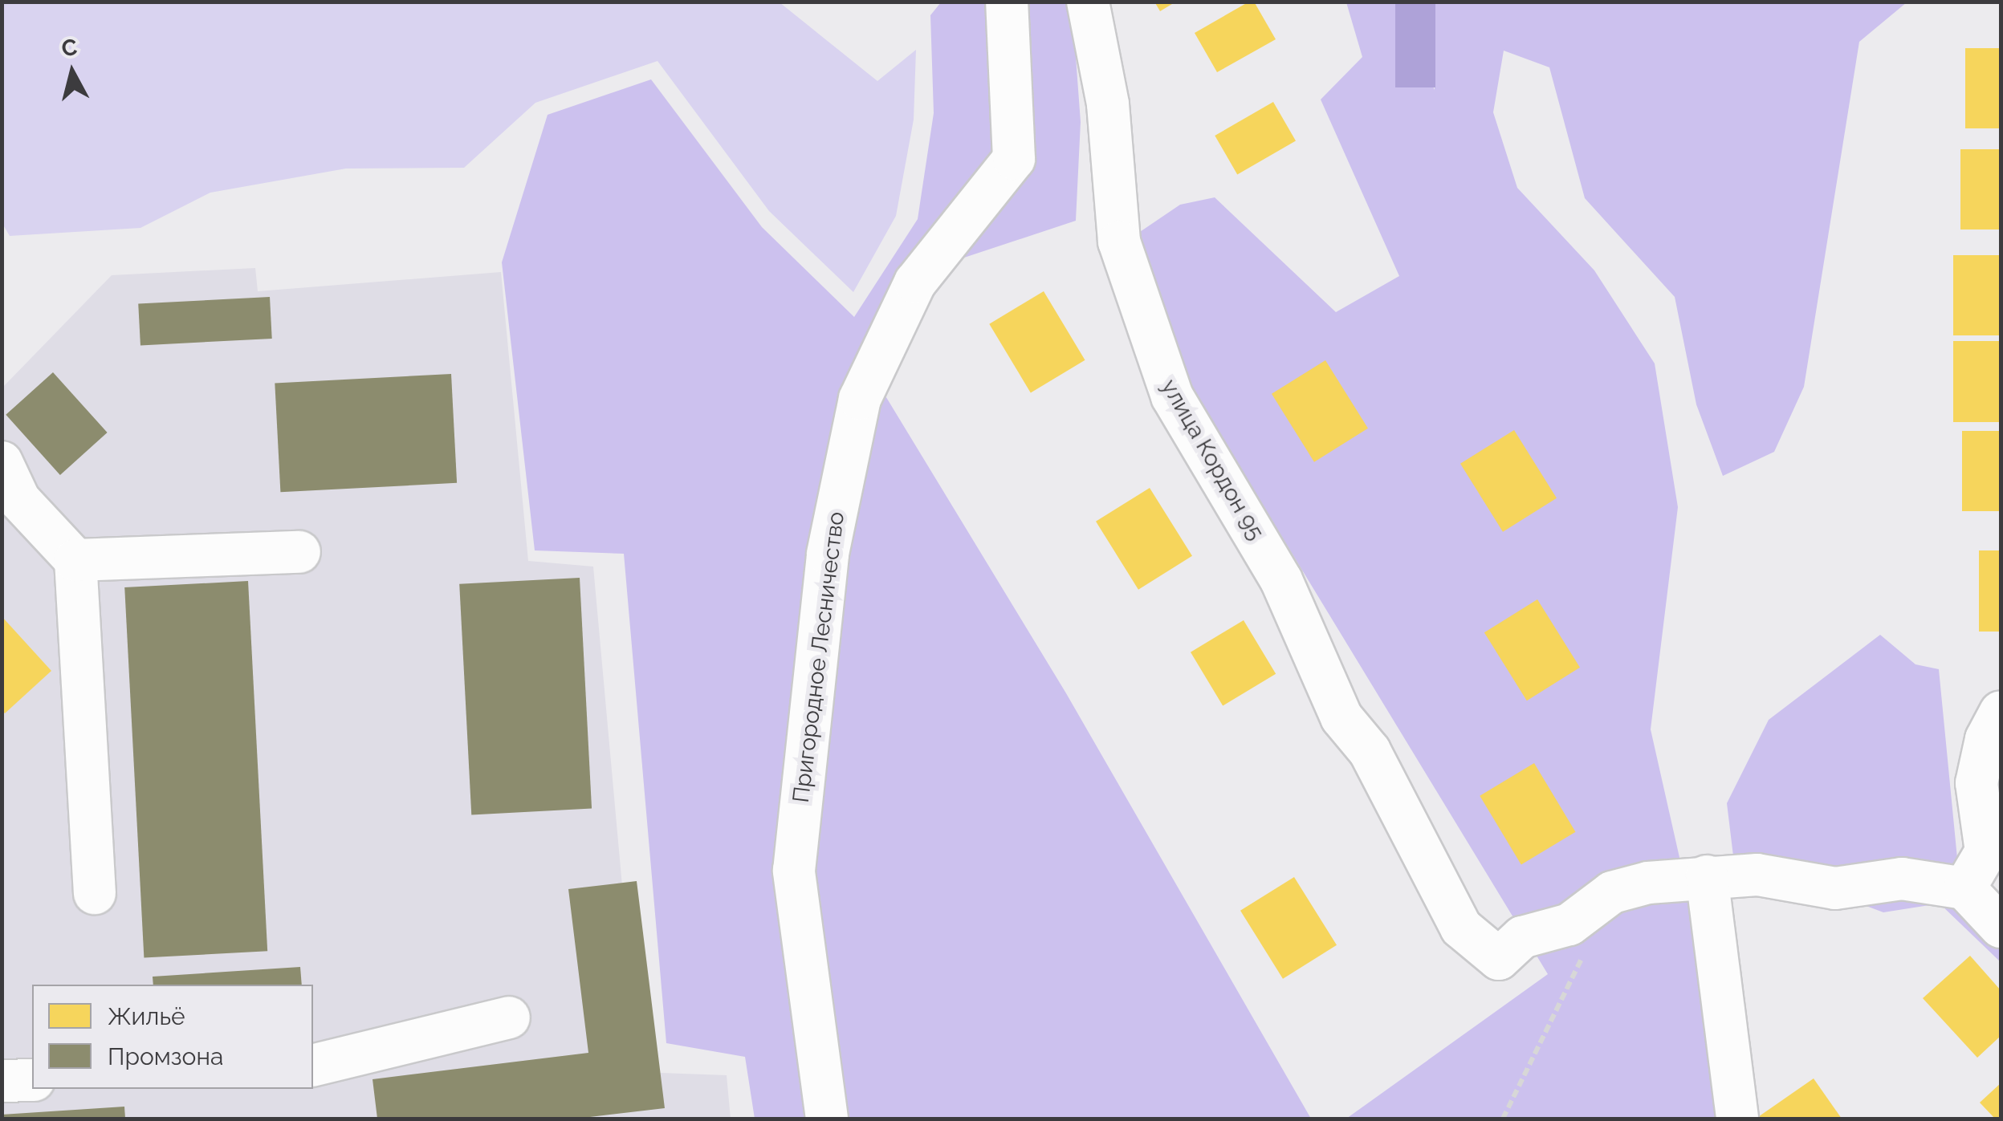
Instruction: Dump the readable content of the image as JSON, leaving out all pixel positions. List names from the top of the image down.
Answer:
{
  "streets": {
    "street": ["улица Кордон 95", "Пригородное Лесничество"]
  },
  "legend": ["Жильё", "Промзона"],
  "north": "top"
}
